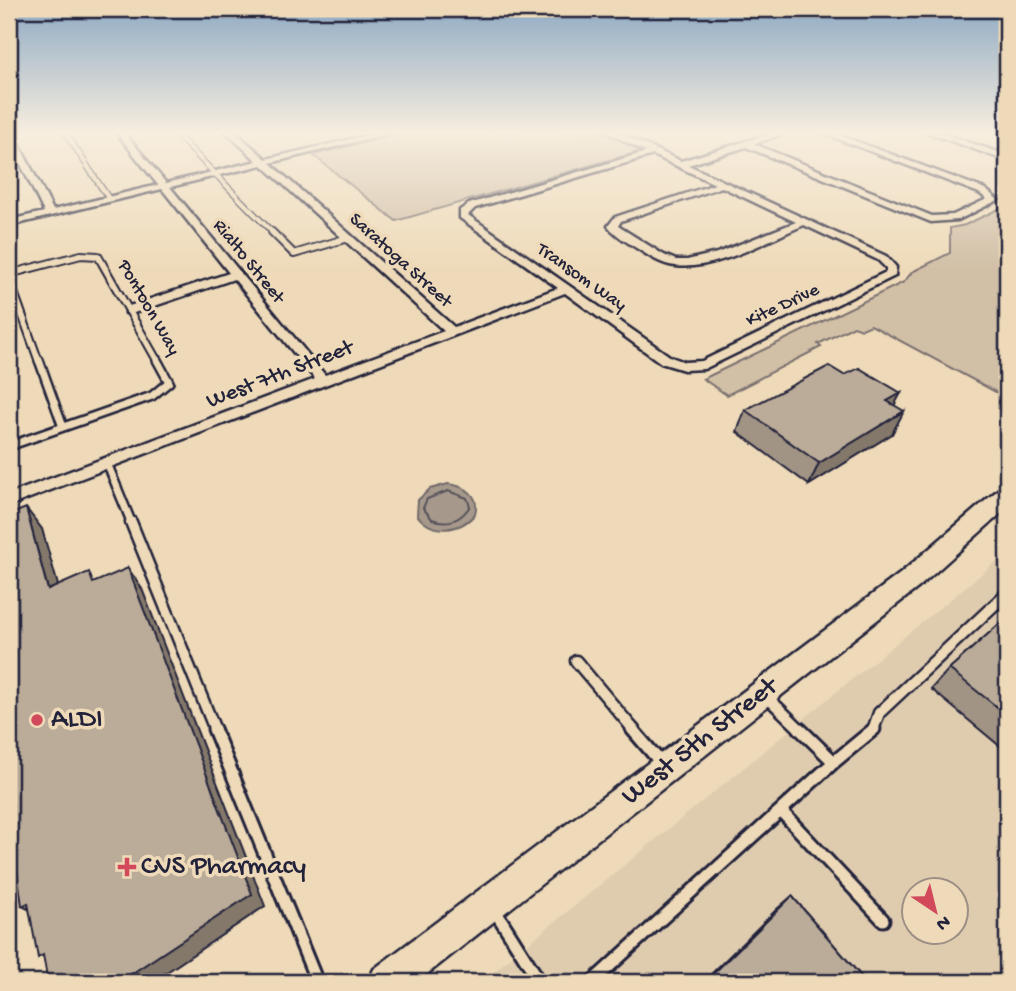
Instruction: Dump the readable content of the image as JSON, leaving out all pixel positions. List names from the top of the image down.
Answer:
{
  "streets": {
    "main road": ["West 5th Street"],
    "street": [
      "Saratoga Street",
      "Rialto Street",
      "Transom Way",
      "Kite Drive",
      "West 7th Street"
    ],
    "lane": ["Pontoon Way"]
  },
  "crossings": [
    ["Saratoga Street", "West 7th Street"],
    ["Rialto Street", "West 7th Street"],
    ["Transom Way", "Kite Drive"],
    ["Transom Way", "West 7th Street"]
  ],
  "places": {
    "other": ["ALDI"],
    "health": ["CVS Pharmacy"]
  },
  "north": "bottom right"
}
